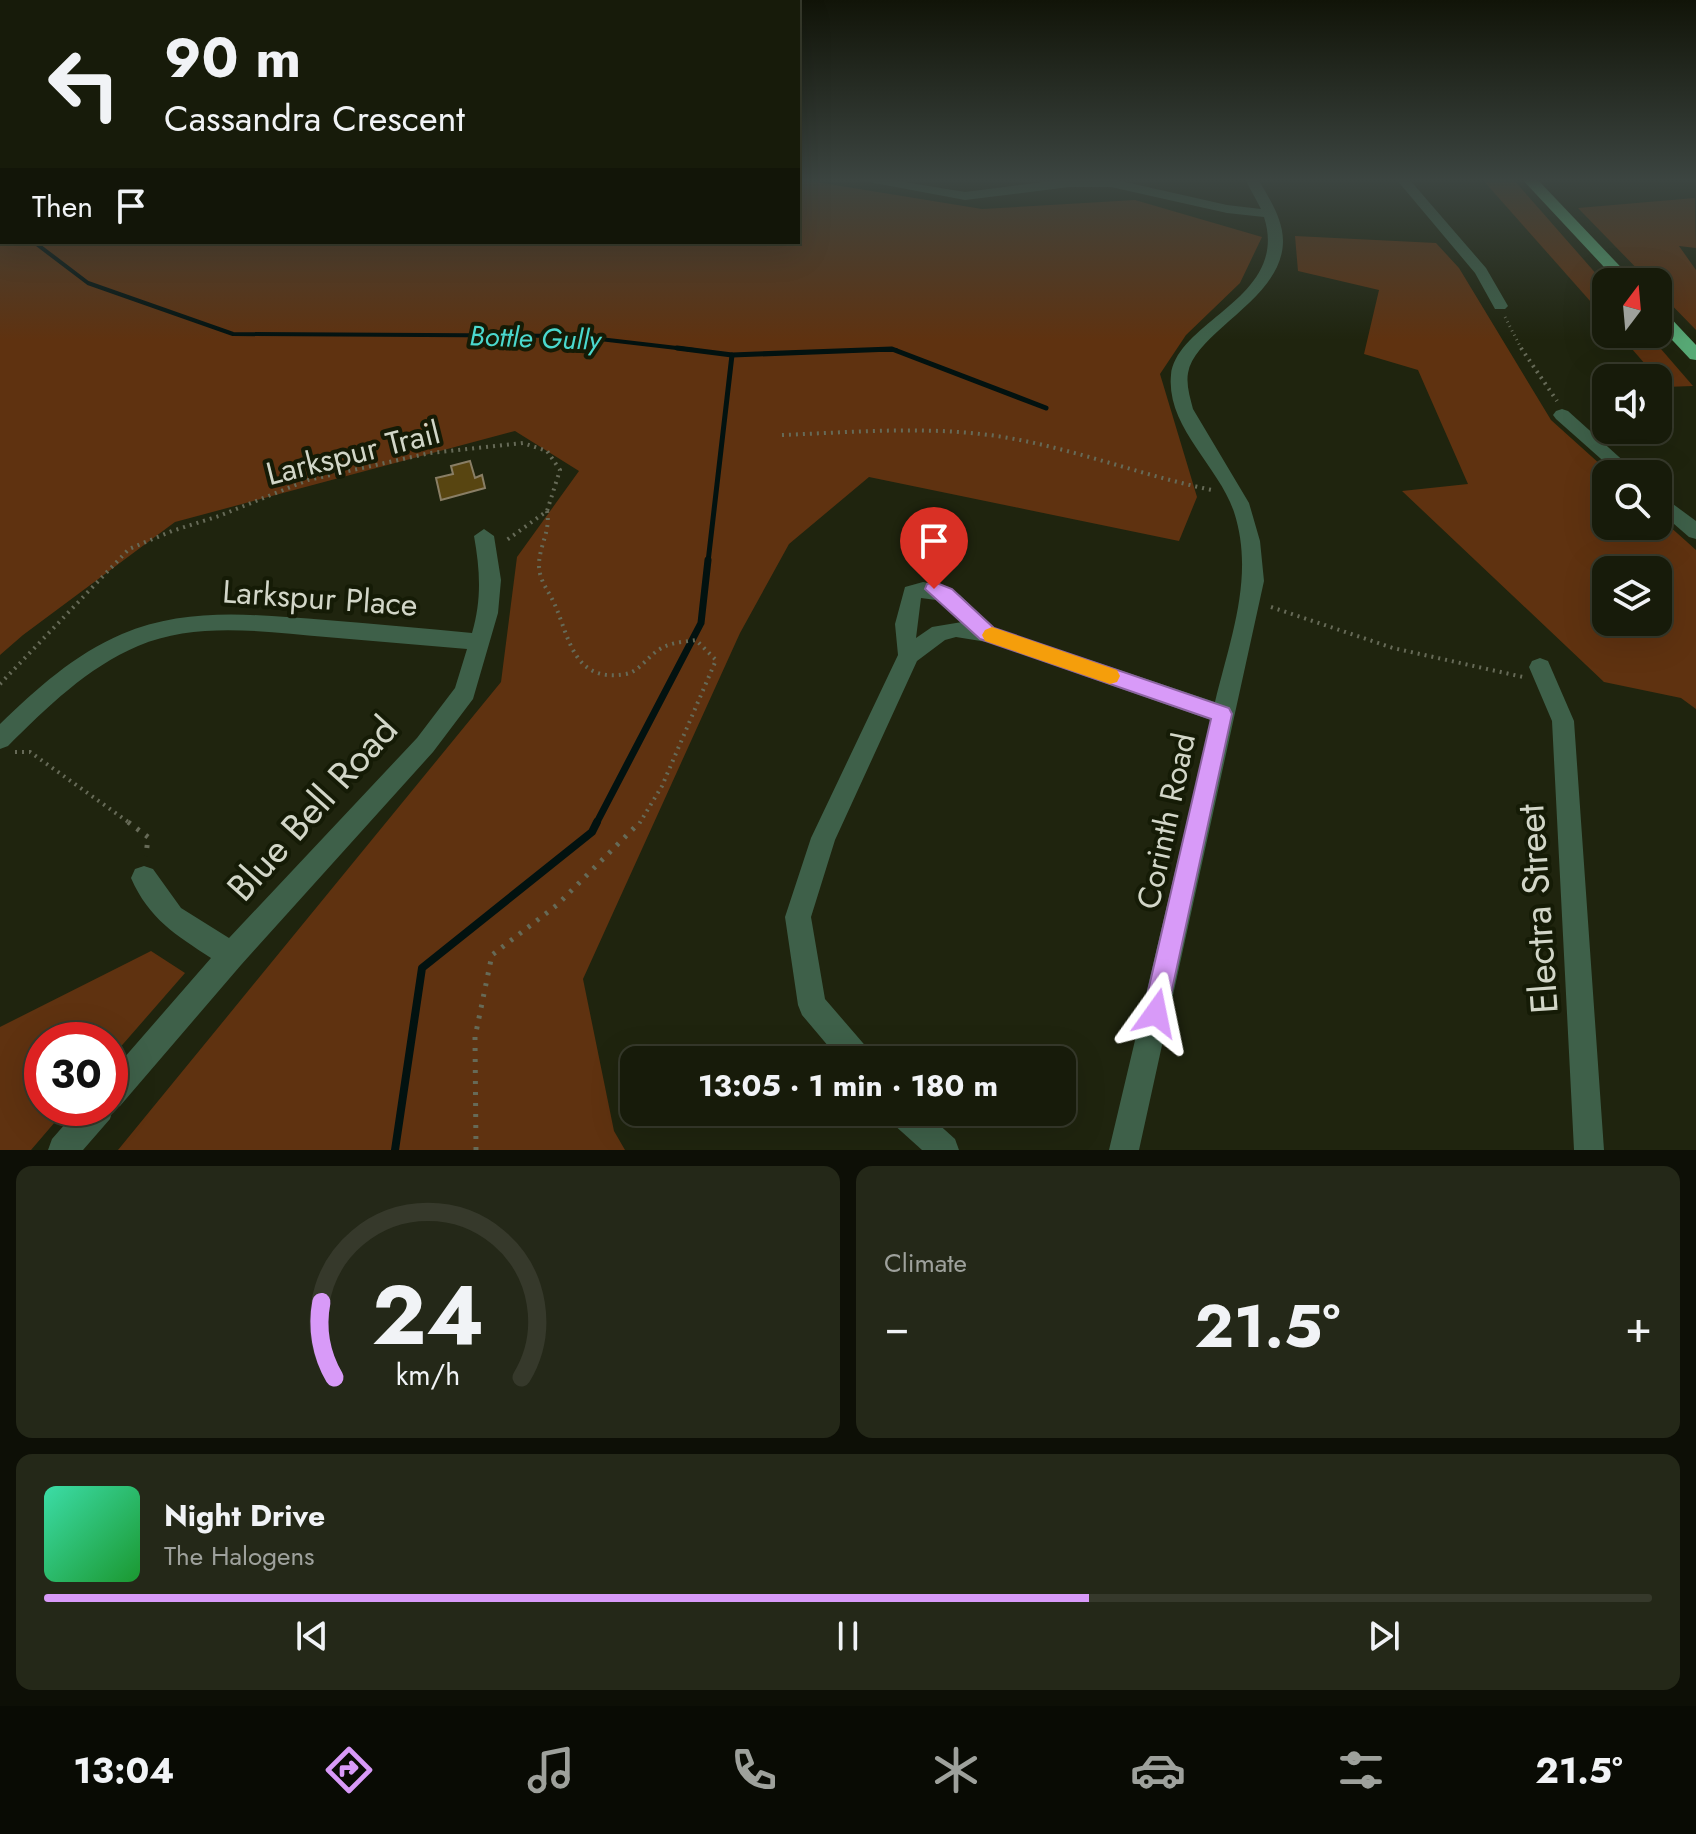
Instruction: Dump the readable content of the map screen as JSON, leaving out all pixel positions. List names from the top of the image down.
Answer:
{
  "streets": {
    "street": [
      "Larkspur Place",
      "Blue Bell Road",
      "Corinth Road",
      "Electra Street"
    ],
    "path": ["Larkspur Trail"]
  },
  "crossings": [
    ["Larkspur Place", "Blue Bell Road"]
  ],
  "water": ["Bottle Gully"],
  "north": "top",
  "page": {
    "turn": ["90 m", "Cassandra Crescent"],
    "then": "Then",
    "limit": "30",
    "trip": "13:05 · 1 min · 180 m",
    "tile": "Climate",
    "heat": ["−", "21.5°", "+"],
    "song": ["Night Drive", "The Halogens"],
    "tabs": ["13:04", "21.5°"],
    "gauge": ["24", "km/h"]
  }
}
